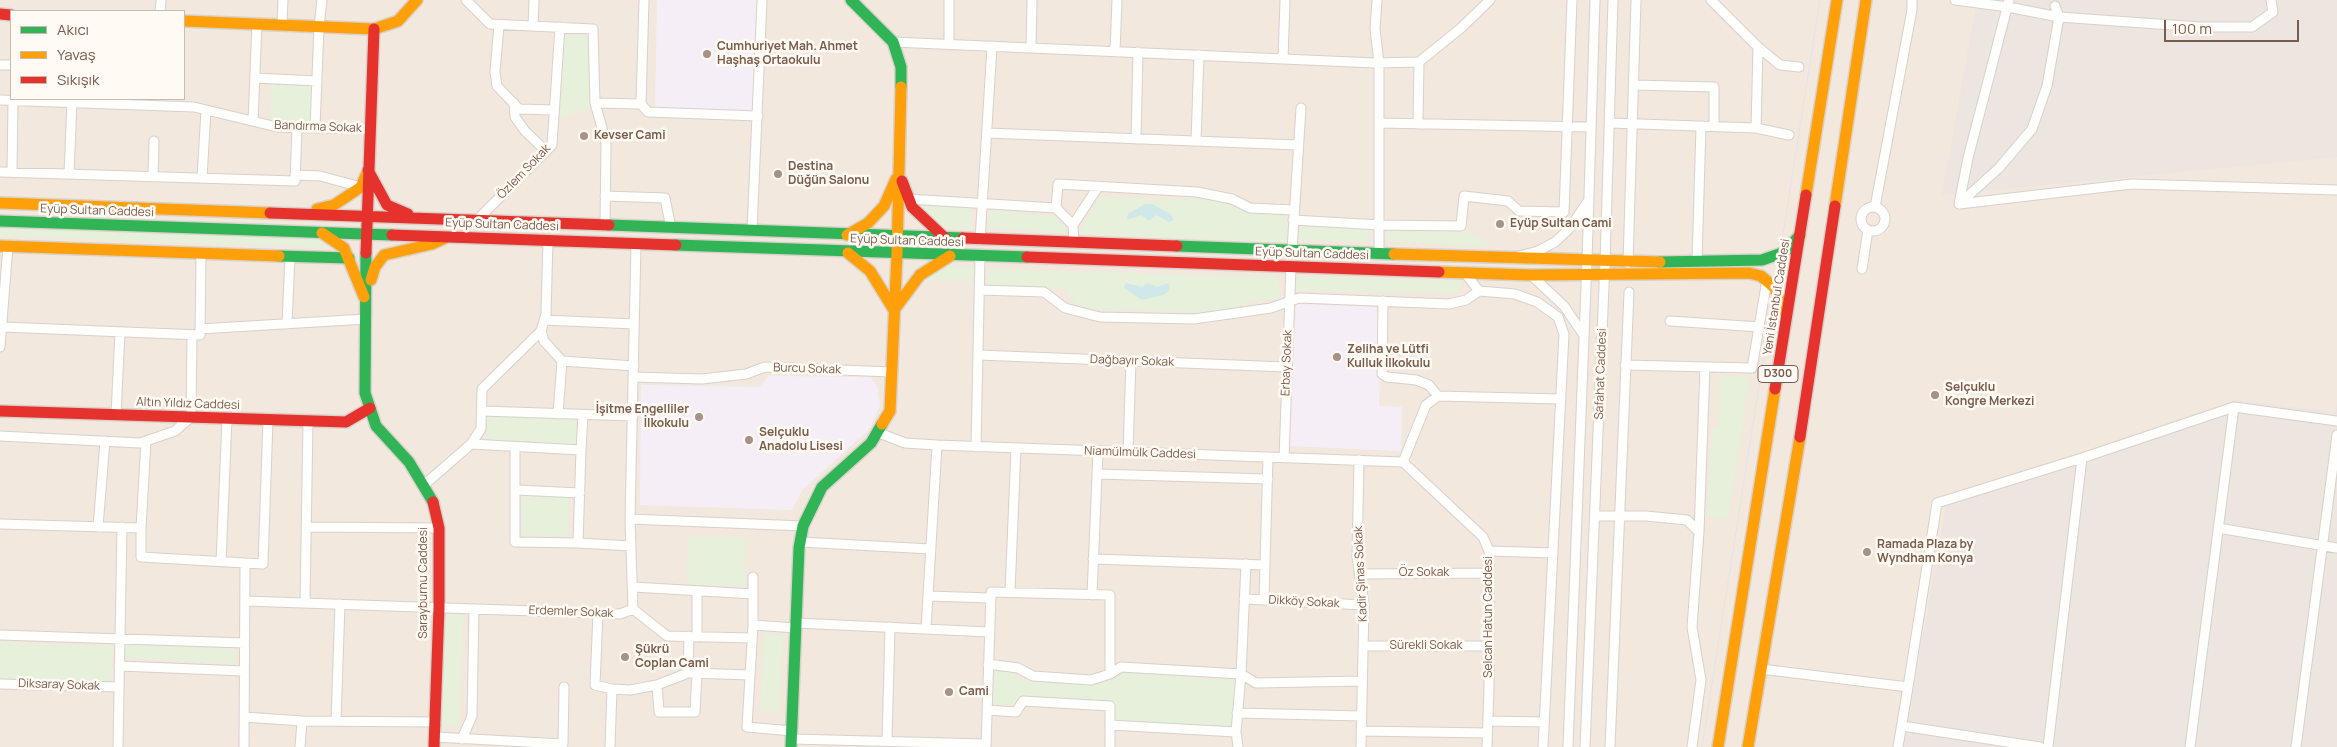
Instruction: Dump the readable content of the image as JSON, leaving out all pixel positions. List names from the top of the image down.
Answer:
{
  "streets": {
    "main road": [
      "Eyüp Sultan Caddesi",
      "Yeni İstanbul Caddesi",
      "D300",
      "Altın Yıldız Caddesi",
      "Sarayburnu Caddesi"
    ],
    "street": [
      "Bandırma Sokak",
      "Özlem Sokak",
      "Dağbayır Sokak",
      "Erbay Sokak",
      "Burcu Sokak",
      "Safahat Caddesi",
      "Niamülmülk Caddesi",
      "Öz Sokak",
      "Kadir Şinas Sokak",
      "Dikköy Sokak",
      "Erdemler Sokak",
      "Selcan Hatun Caddesi",
      "Sürekli Sokak",
      "Diksaray Sokak"
    ]
  },
  "crossings": [
    ["Bandırma Sokak", "Sarayburnu Caddesi"],
    ["Özlem Sokak", "Eyüp Sultan Caddesi"],
    ["Eyüp Sultan Caddesi", "Yeni İstanbul Caddesi"],
    ["Eyüp Sultan Caddesi", "Erbay Sokak"],
    ["Eyüp Sultan Caddesi", "Safahat Caddesi"],
    ["Eyüp Sultan Caddesi", "Sarayburnu Caddesi"],
    ["Dağbayır Sokak", "Erbay Sokak"],
    ["Erbay Sokak", "Niamülmülk Caddesi"],
    ["Altın Yıldız Caddesi", "Sarayburnu Caddesi"],
    ["Niamülmülk Caddesi", "Kadir Şinas Sokak"],
    ["Niamülmülk Caddesi", "Selcan Hatun Caddesi"],
    ["Öz Sokak", "Kadir Şinas Sokak"],
    ["Öz Sokak", "Selcan Hatun Caddesi"],
    ["Kadir Şinas Sokak", "Dikköy Sokak"],
    ["Kadir Şinas Sokak", "Sürekli Sokak"],
    ["Sarayburnu Caddesi", "Erdemler Sokak"],
    ["Selcan Hatun Caddesi", "Sürekli Sokak"]
  ],
  "places": [
    "Cumhuriyet Mah. Ahmet Haşhaş Ortaokulu",
    "Kevser Cami",
    "Destina Düğün Salonu",
    "Eyüp Sultan Cami",
    "Zeliha ve Lütfi Kulluk İlkokulu",
    "Selçuklu Kongre Merkezi",
    "İşitme Engelliler İlkokulu",
    "Selçuklu Anadolu Lisesi",
    "Ramada Plaza by Wyndham Konya",
    "Şükrü Coplan Cami",
    "Cami"
  ],
  "legend": ["Akıcı", "Yavaş", "Sıkışık"],
  "scale_bar": "100 m"
}
